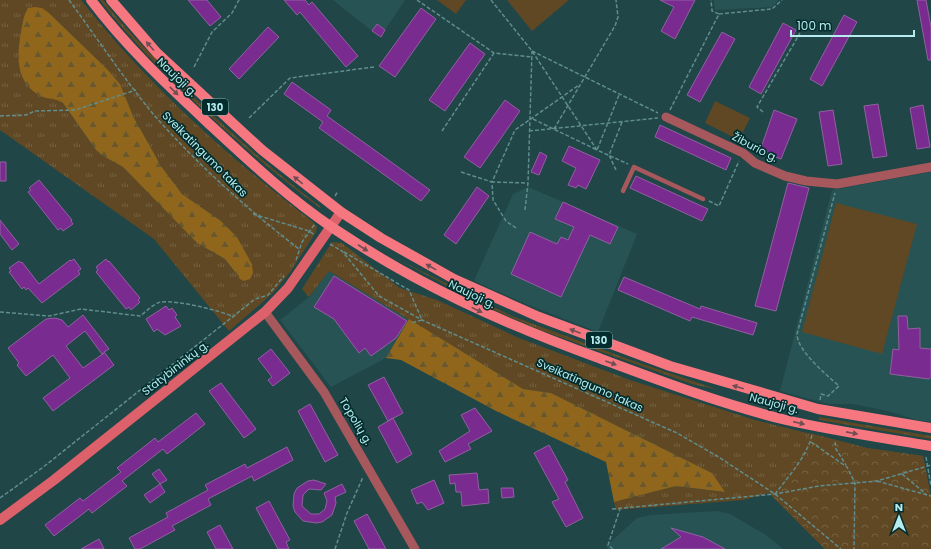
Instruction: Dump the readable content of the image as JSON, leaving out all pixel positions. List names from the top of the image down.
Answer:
{
  "streets": {
    "main road": ["Naujoji g.", "130"],
    "street": ["Žiburio g.", "Statybininkų g.", "Topolių g."],
    "path": ["Sveikatingumo takas"]
  },
  "crossings": [
    ["Naujoji g.", "Statybininkų g."],
    ["Statybininkų g.", "Topolių g."]
  ],
  "scale_bar": "100 m",
  "north": "top"
}
